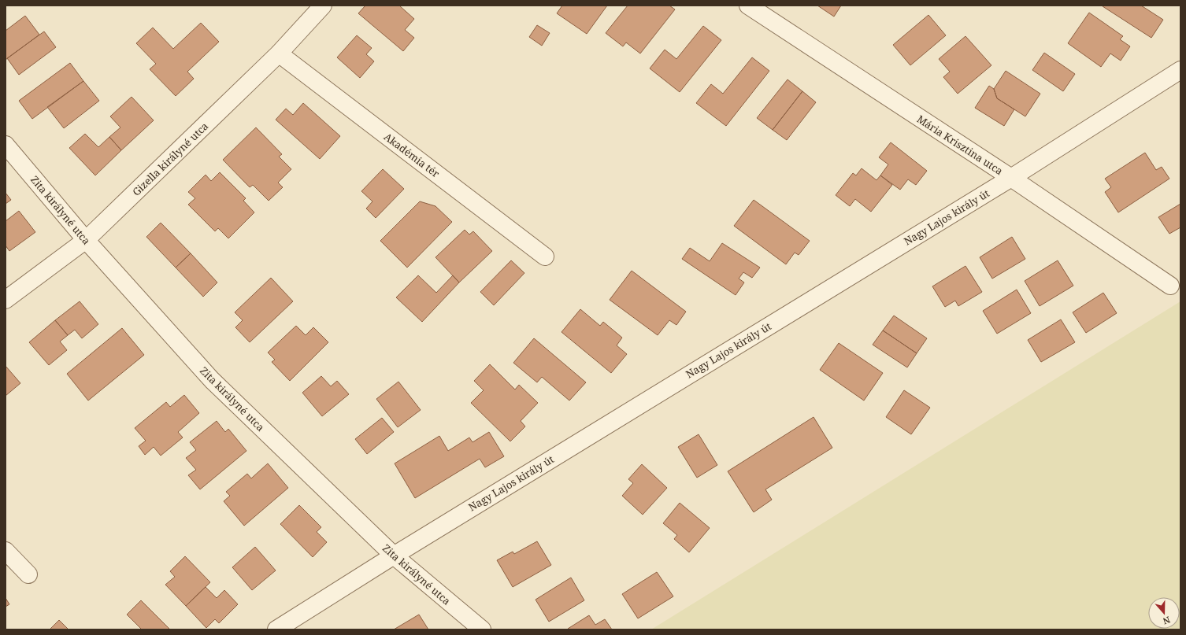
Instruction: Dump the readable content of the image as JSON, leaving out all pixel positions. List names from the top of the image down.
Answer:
{
  "streets": {
    "street": [
      "Mária Krisztina utca",
      "Akadémia tér",
      "Gizella királyné utca",
      "Zita királyné utca",
      "Nagy Lajos király út"
    ]
  },
  "crossings": [
    ["Mária Krisztina utca", "Nagy Lajos király út"],
    ["Akadémia tér", "Gizella királyné utca"],
    ["Gizella királyné utca", "Zita királyné utca"],
    ["Zita királyné utca", "Nagy Lajos király út"]
  ],
  "north": "bottom"
}
